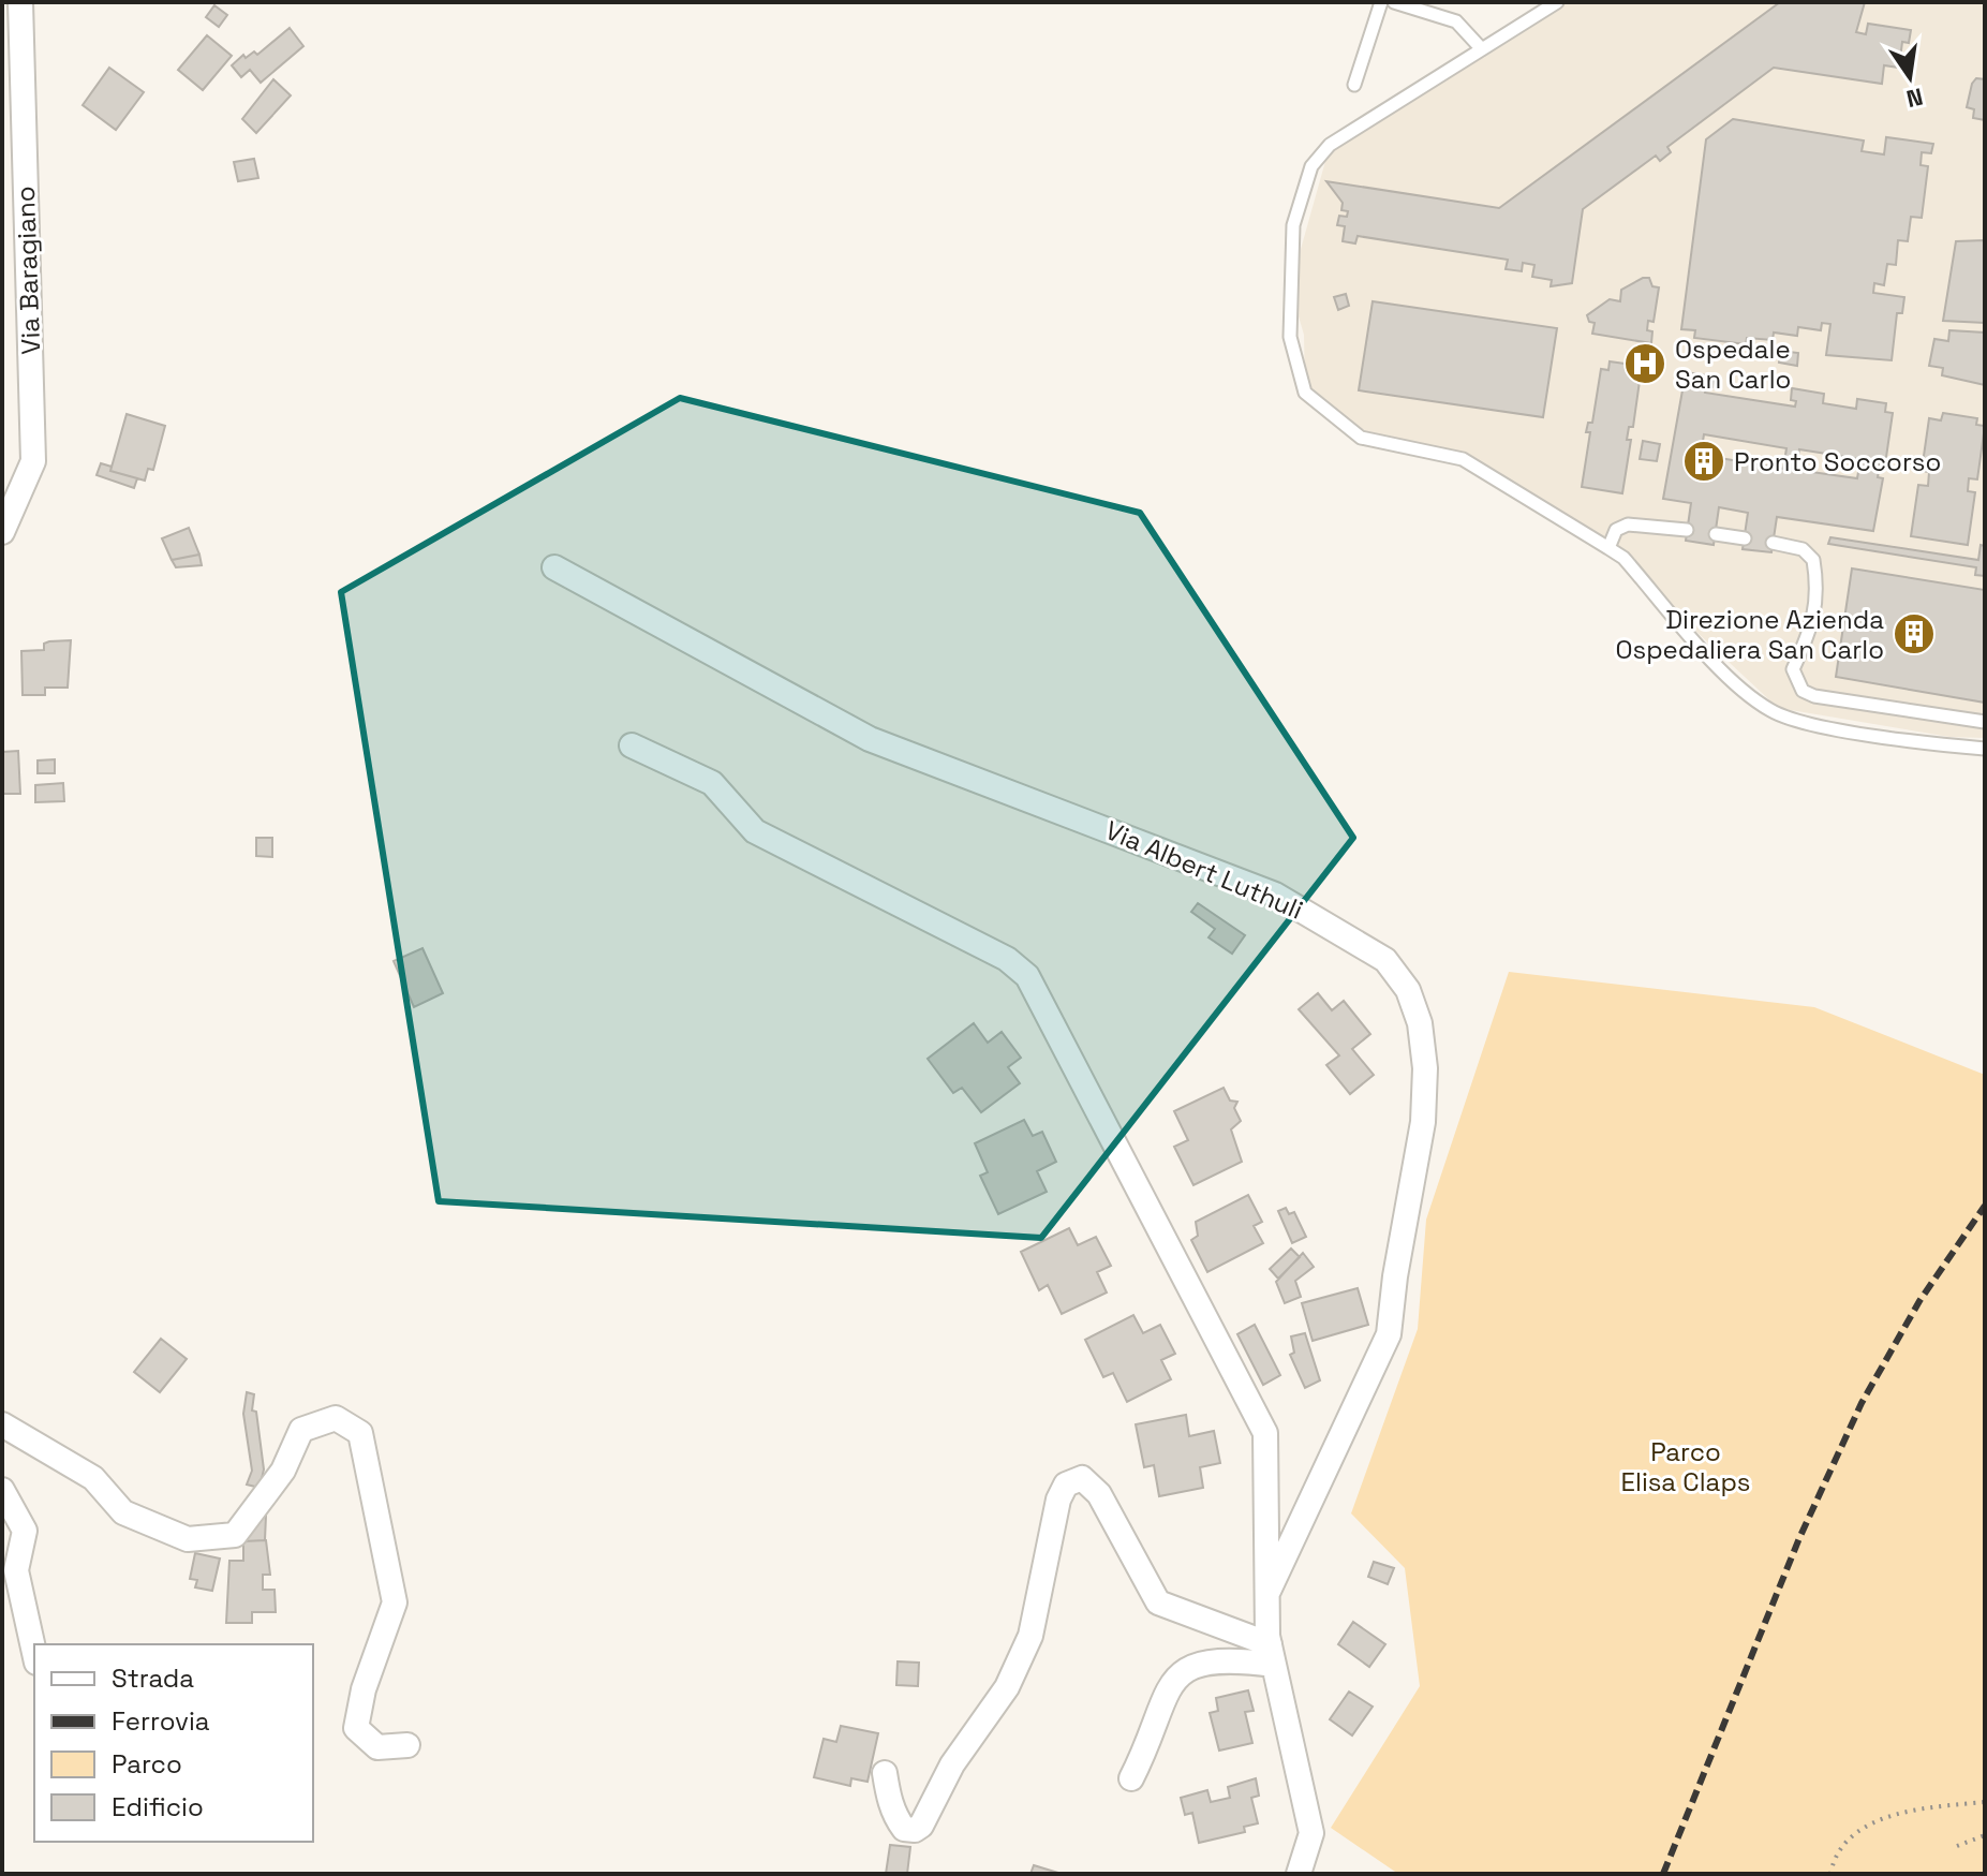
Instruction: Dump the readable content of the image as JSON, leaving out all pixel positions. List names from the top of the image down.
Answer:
{
  "streets": {
    "street": ["Via Baragiano", "Via Albert Luthuli"]
  },
  "parks": ["Parco Elisa Claps"],
  "places": {
    "hospital": ["Ospedale San Carlo"],
    "building": ["Pronto Soccorso", "Direzione Azienda Ospedaliera San Carlo"]
  },
  "legend": [
    "Strada",
    "Ferrovia",
    "Parco",
    "Edificio"
  ],
  "north": "bottom"
}
